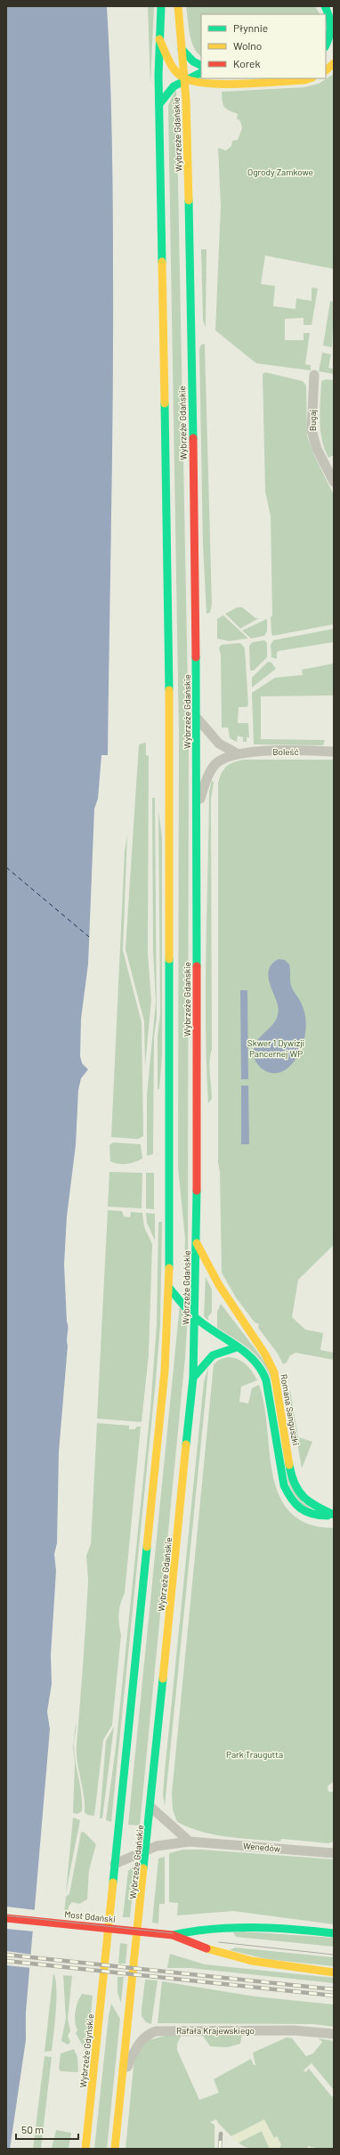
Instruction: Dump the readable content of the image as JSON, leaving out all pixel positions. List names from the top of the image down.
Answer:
{
  "streets": {
    "main road": [
      "Wybrzeże Gdańskie",
      "Romana Sanguszki",
      "Most Gdański",
      "Wybrzeże Gdyńskie"
    ],
    "street": [
      "Bugaj",
      "Boleść",
      "Wenedów",
      "Rafała Krajewskiego"
    ]
  },
  "crossings": [
    ["Wybrzeże Gdańskie", "Boleść"],
    ["Wybrzeże Gdańskie", "Romana Sanguszki"],
    ["Wybrzeże Gdańskie", "Wenedów"],
    ["Wybrzeże Gdańskie", "Rafała Krajewskiego"],
    ["Wybrzeże Gdańskie", "Wybrzeże Gdyńskie"]
  ],
  "parks": ["Ogrody Zamkowe", "Skwer 1 Dywizji Pancernej WP", "Park Traugutta"],
  "legend": ["Płynnie", "Wolno", "Korek"],
  "scale_bar": "50 m"
}
